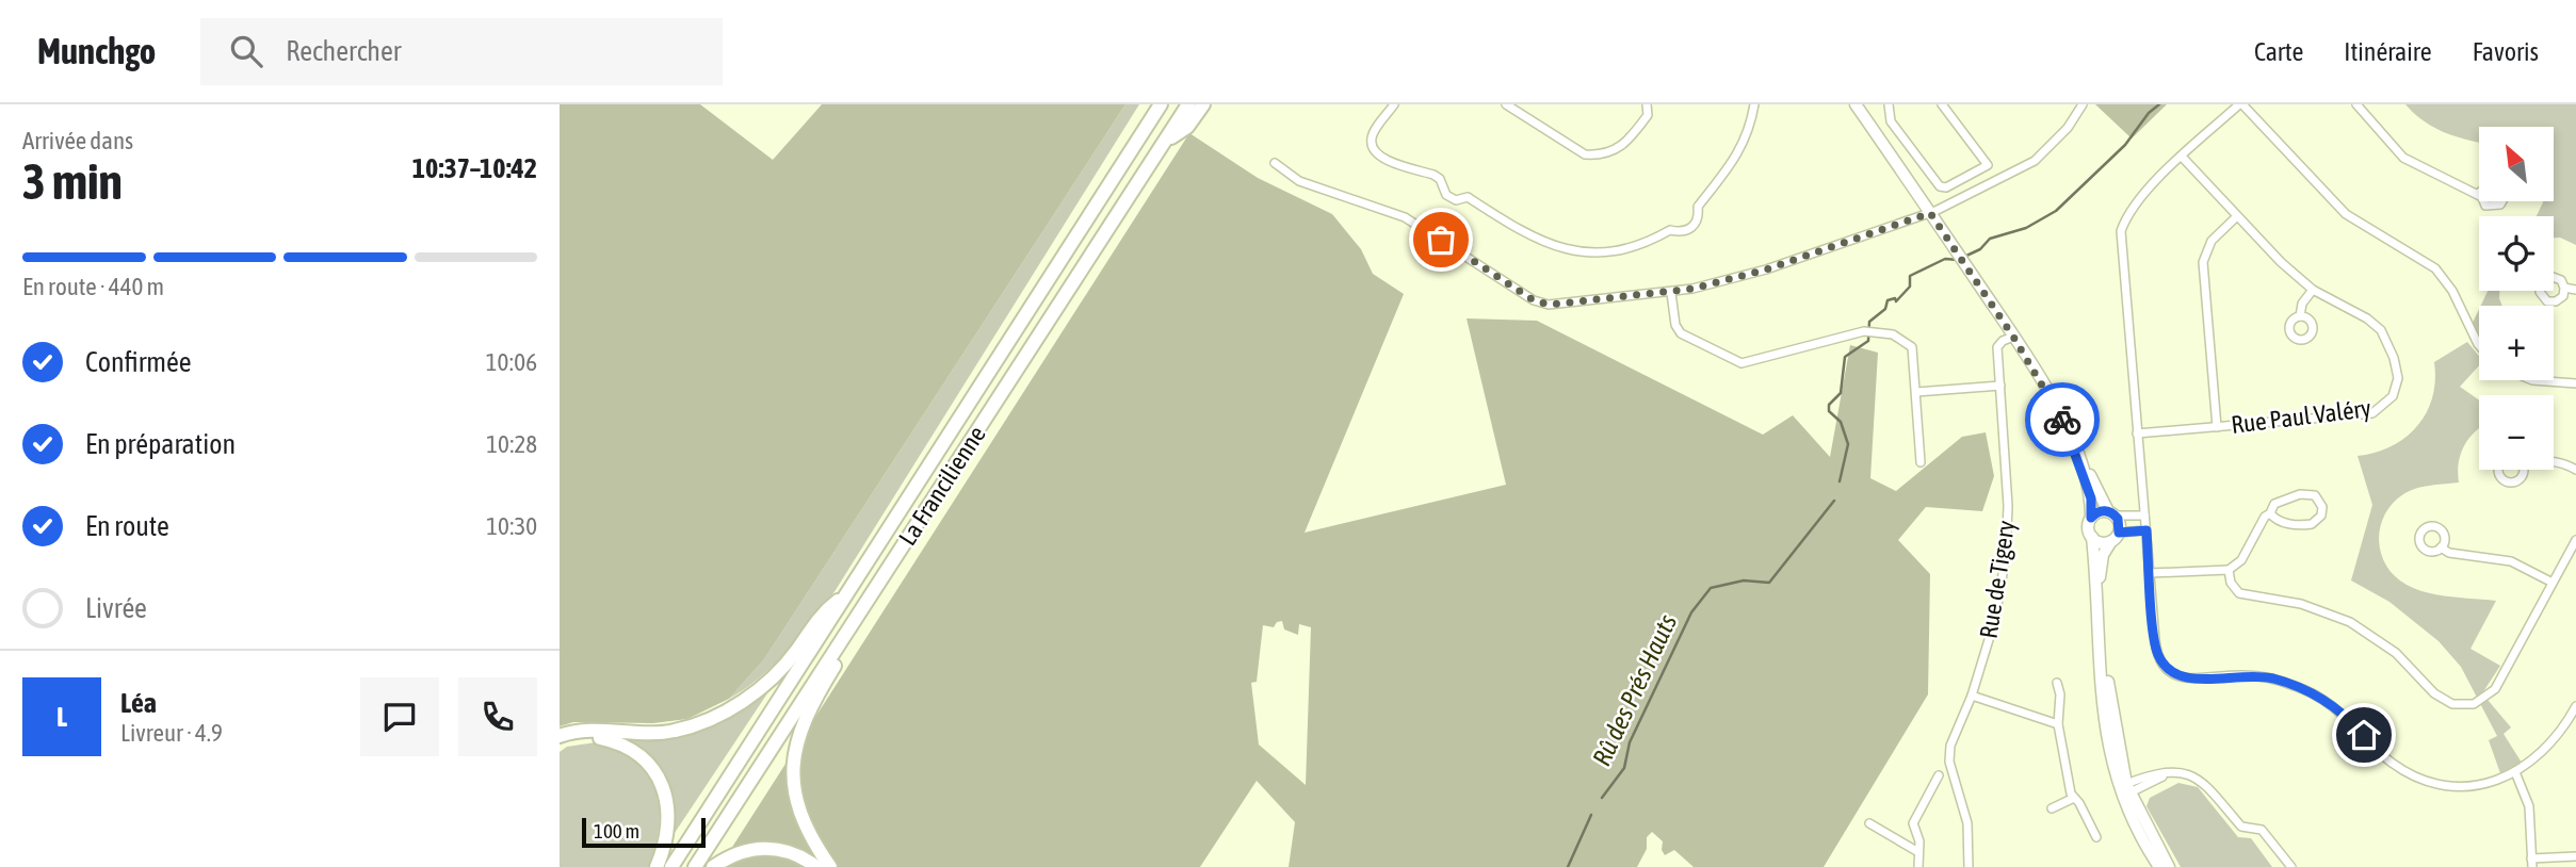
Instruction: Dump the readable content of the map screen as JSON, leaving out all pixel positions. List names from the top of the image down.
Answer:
{
  "streets": {
    "highway": ["La Francilienne"],
    "street": ["Rue Paul Valéry", "Rue de Tigery"]
  },
  "water": ["Rû des Prés Hauts"],
  "scale_bar": "100 m",
  "north": "top left",
  "page": {
    "header": "Munchgo",
    "search": "Rechercher",
    "nav": ["Carte", "Itinéraire", "Favoris"],
    "heading": ["3 min", "Arrivée dans", "10:37–10:42"],
    "panel": ["Léa", "Livreur · 4.9"],
    "map_buttons": ["+", "−"],
    "bar": "En route · 440 m",
    "list": [
      ["Confirmée", "10:06"],
      ["En préparation", "10:28"],
      ["En route", "10:30"],
      "Livrée"
    ],
    "round": "L",
    "scale": "100 m"
  }
}
